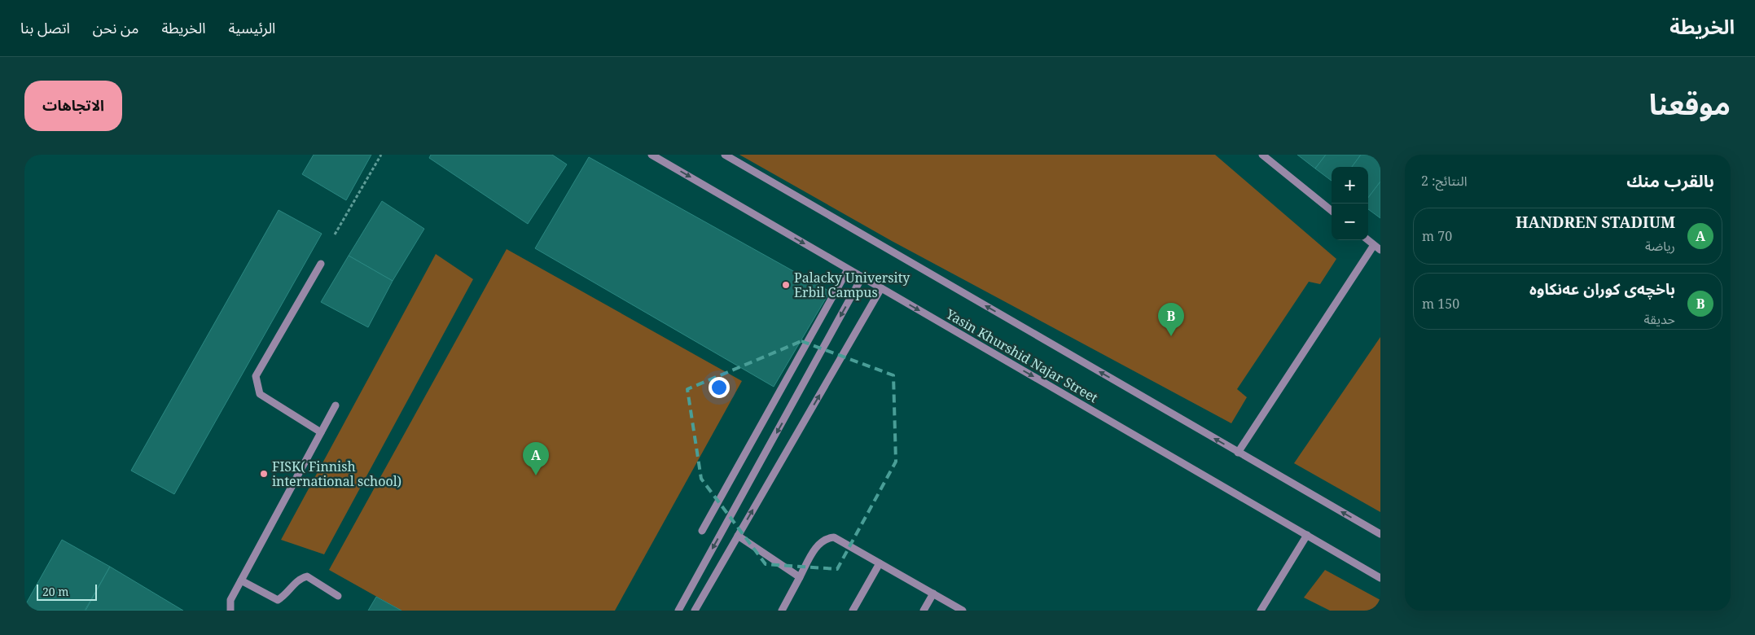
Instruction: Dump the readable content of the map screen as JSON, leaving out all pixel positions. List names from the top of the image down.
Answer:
{
  "streets": {
    "street": ["Yasin Khurshid Najar Street"]
  },
  "places": ["Palacky University Erbil Campus", "FISK( Finnish international school)"],
  "scale_bar": "20 m",
  "page": {
    "header": "الخريطة",
    "nav": [
      "الرئيسية",
      "الخريطة",
      "من نحن",
      "اتصل بنا"
    ],
    "title": "موقعنا",
    "buttons": "الاتجاهات",
    "heading": ["بالقرب منك", "النتائج: 2"],
    "map_buttons": ["+", "−"],
    "list": [
      {
        "mark": "A",
        "name": "HANDREN STADIUM",
        "note": "رياضة",
        "value": "70 m"
      },
      {
        "mark": "B",
        "name": "باخچەی کوران عەنکاوە",
        "note": "حديقة",
        "value": "150 m"
      }
    ],
    "pins": ["B", "A"],
    "scale": "20 m"
  }
}
